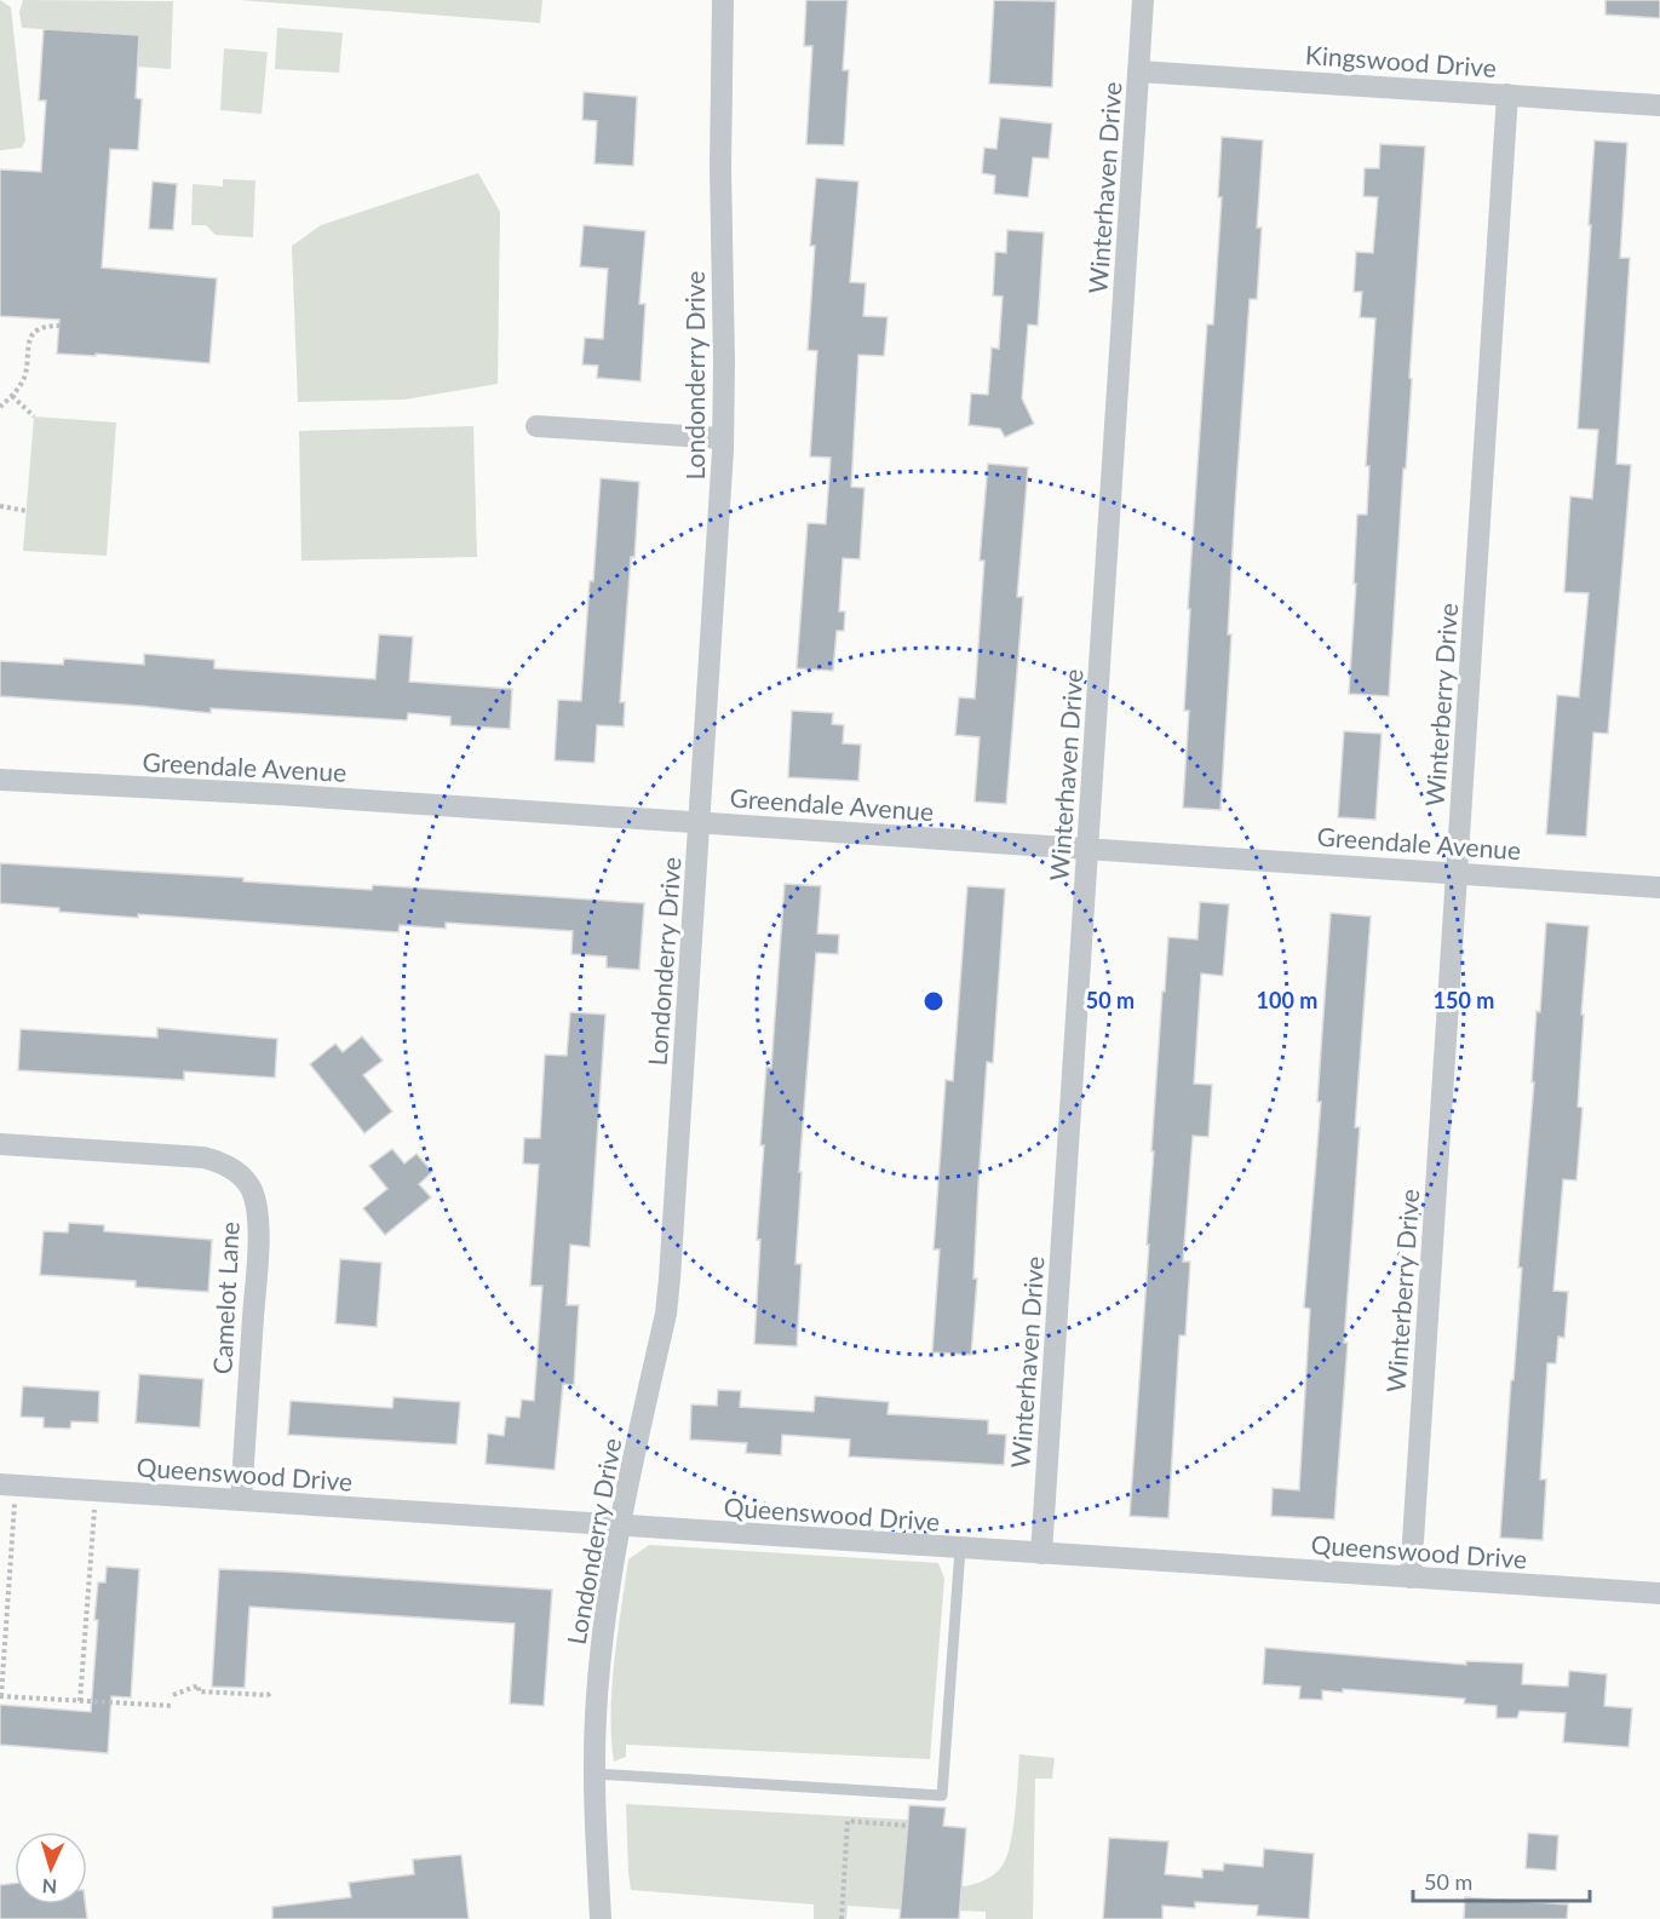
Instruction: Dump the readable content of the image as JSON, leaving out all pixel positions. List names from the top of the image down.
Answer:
{
  "streets": {
    "street": [
      "Kingswood Drive",
      "Winterhaven Drive",
      "Londonderry Drive",
      "Winterberry Drive",
      "Greendale Avenue",
      "Camelot Lane",
      "Queenswood Drive"
    ]
  },
  "crossings": [
    ["Kingswood Drive", "Winterhaven Drive"],
    ["Kingswood Drive", "Winterberry Drive"],
    ["Winterhaven Drive", "Greendale Avenue"],
    ["Winterhaven Drive", "Queenswood Drive"],
    ["Londonderry Drive", "Greendale Avenue"],
    ["Londonderry Drive", "Queenswood Drive"],
    ["Winterberry Drive", "Greendale Avenue"],
    ["Winterberry Drive", "Queenswood Drive"],
    ["Camelot Lane", "Queenswood Drive"]
  ],
  "scale_bar": "50 m",
  "north": "bottom",
  "rings": ["50 m", "100 m", "150 m"]
}
